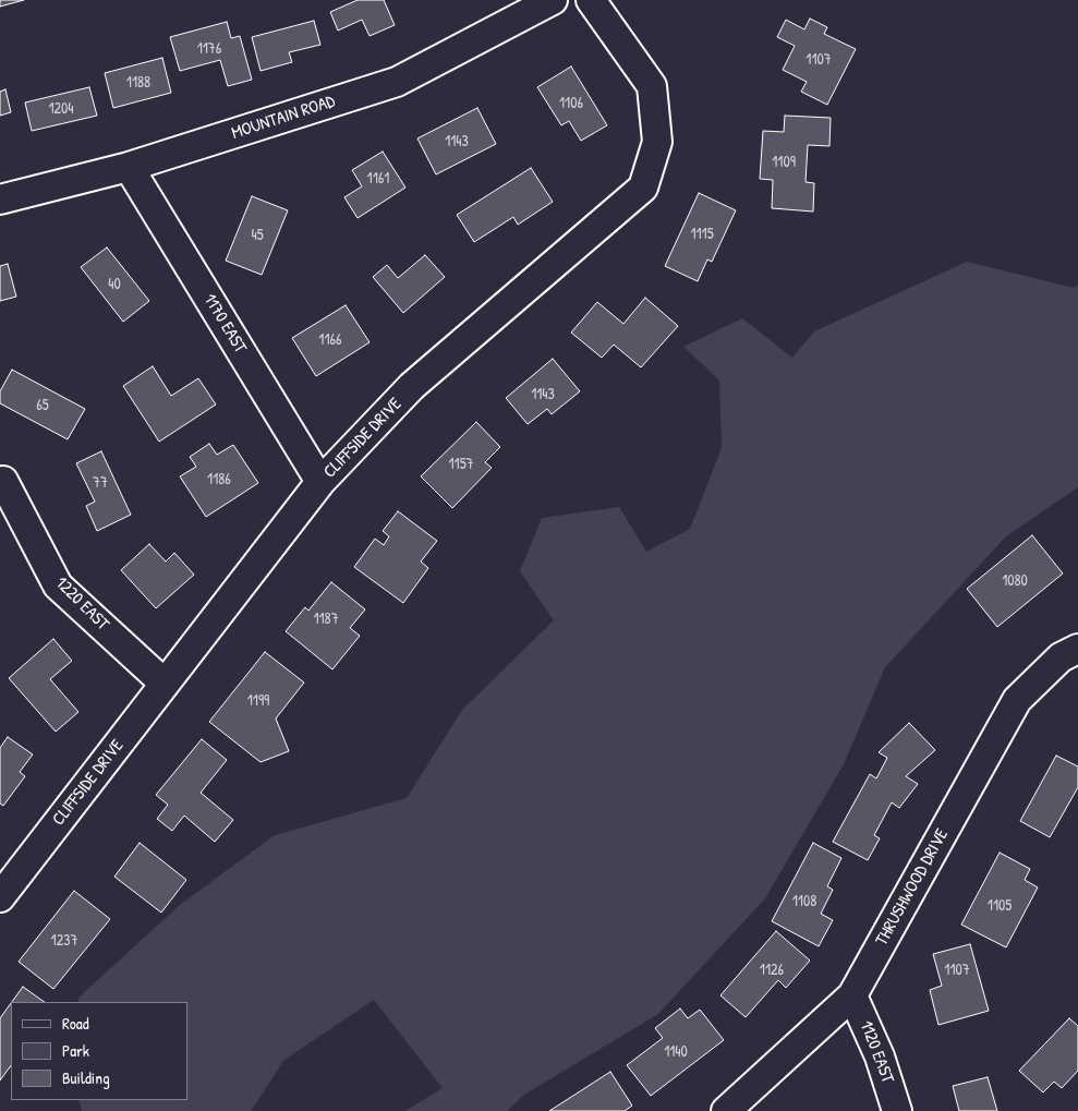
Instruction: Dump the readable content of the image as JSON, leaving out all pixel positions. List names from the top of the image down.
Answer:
{
  "streets": {
    "street": [
      "MOUNTAIN ROAD",
      "1170 EAST",
      "CLIFFSIDE DRIVE",
      "1220 EAST",
      "THRUSHWOOD DRIVE",
      "1120 EAST"
    ]
  },
  "crossings": [
    ["MOUNTAIN ROAD", "1170 EAST"],
    ["1170 EAST", "CLIFFSIDE DRIVE"],
    ["CLIFFSIDE DRIVE", "1220 EAST"],
    ["THRUSHWOOD DRIVE", "1120 EAST"]
  ],
  "house_numbers": [
    "1176",
    "1107",
    "1188",
    "1106",
    "1204",
    "1143",
    "1109",
    "1161",
    "1115",
    "45",
    "40",
    "1166",
    "1143",
    "65",
    "1157",
    "1186",
    "77",
    "1080",
    "1187",
    "1199",
    "1108",
    "1105",
    "1237",
    "1126",
    "1107",
    "1140"
  ],
  "legend": ["Road", "Park", "Building"]
}
